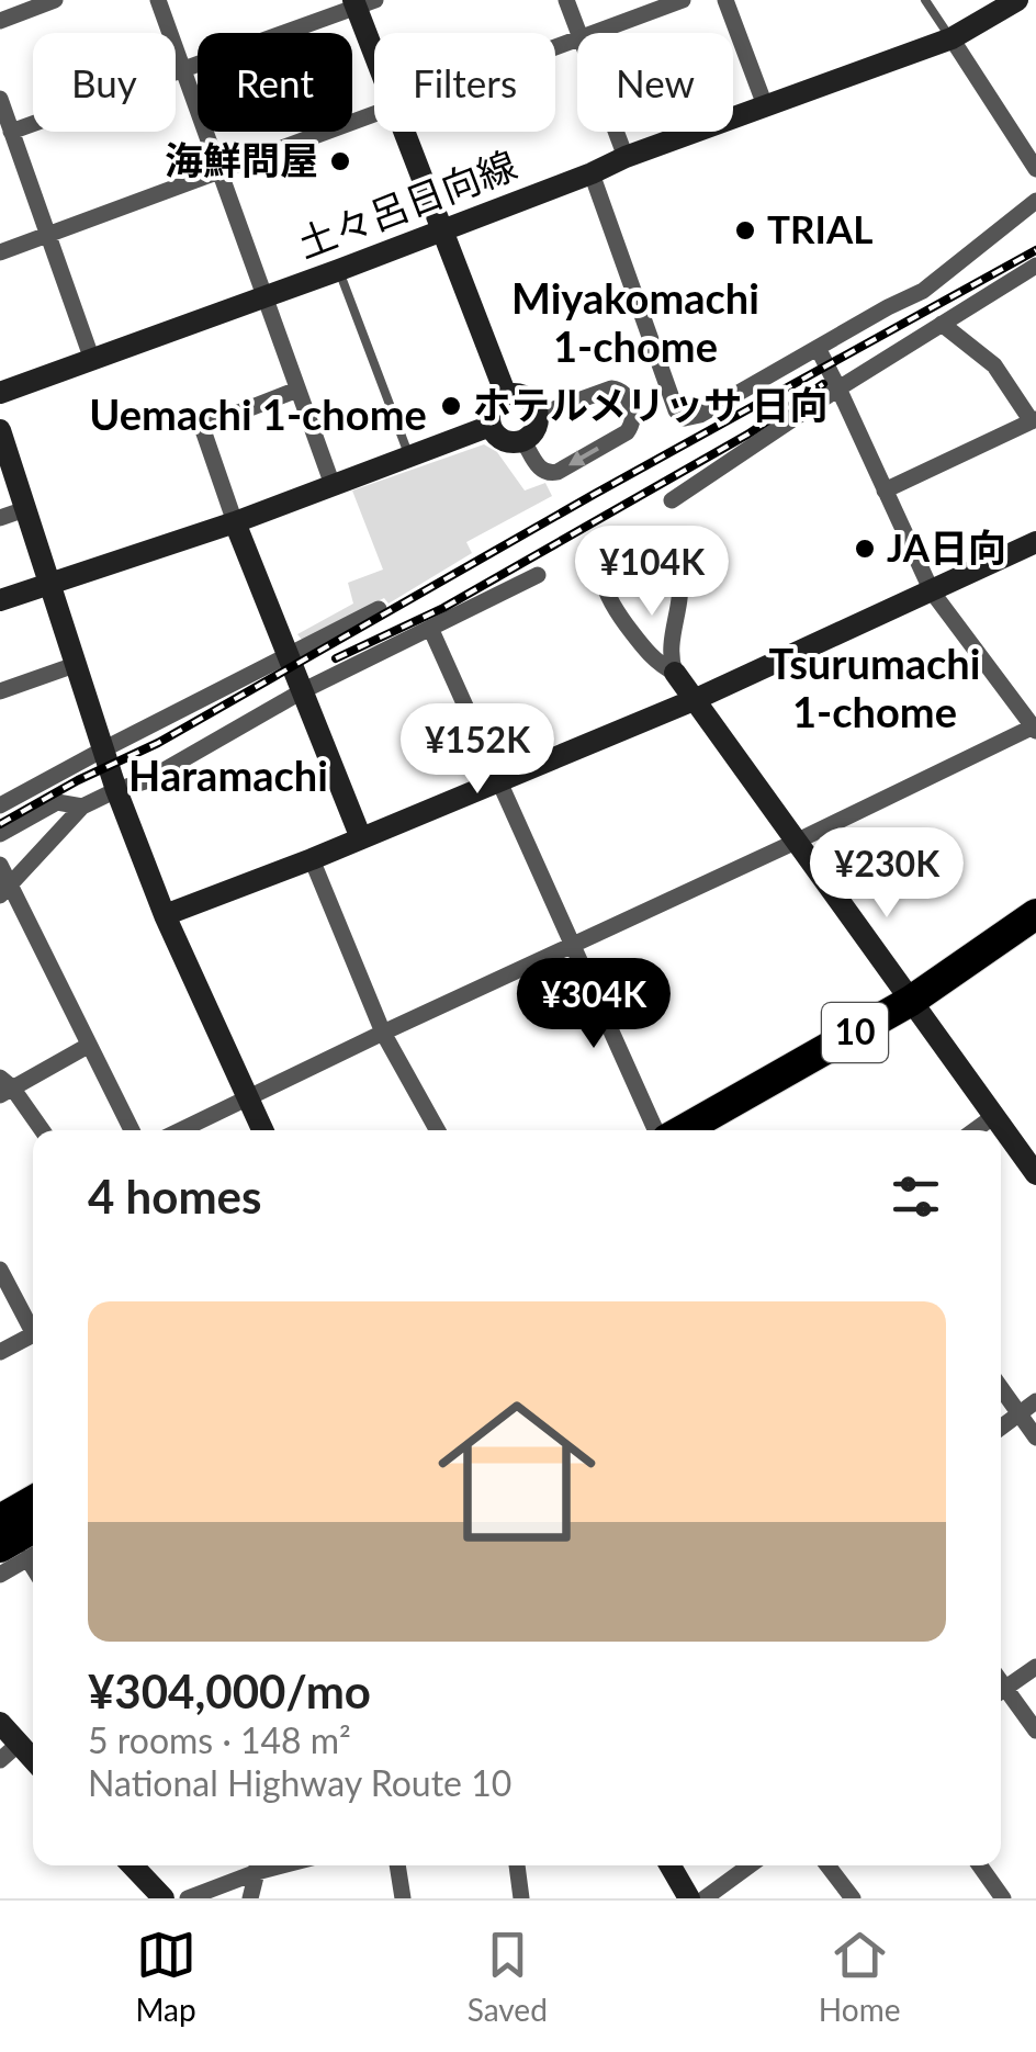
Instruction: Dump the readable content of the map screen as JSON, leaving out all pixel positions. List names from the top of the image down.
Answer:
{
  "streets": {
    "highway": ["10"],
    "street": ["土々呂日向線"]
  },
  "districts": [
    "Miyakomachi 1-chome",
    "Uemachi 1-chome",
    "Tsurumachi 1-chome",
    "Haramachi"
  ],
  "places": [
    "海鮮問屋",
    "TRIAL",
    "ホテルメリッサ 日向",
    "JA日向"
  ],
  "page": {
    "chip": [
      "Buy",
      "Rent",
      "Filters",
      "New"
    ],
    "price": [
      "¥104K",
      "¥152K",
      "¥230K",
      "¥304K"
    ],
    "heading": "4 homes",
    "list": [
      {
        "name": "¥304,000/mo",
        "note": "5 rooms · 148 m² · National Highway Route 10"
      }
    ],
    "tabs": ["Map", "Saved", "Home"]
  }
}
